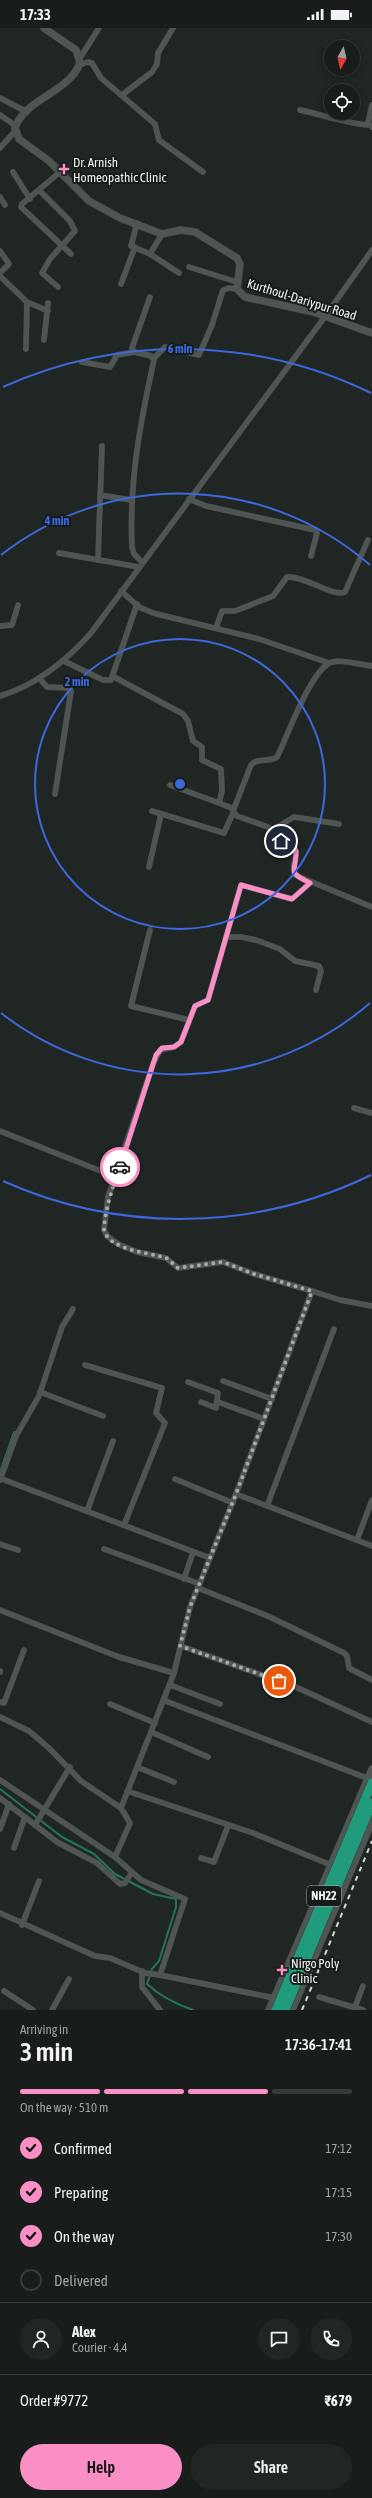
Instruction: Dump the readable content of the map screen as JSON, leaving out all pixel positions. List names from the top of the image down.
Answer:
{
  "streets": {
    "highway": ["NH22"],
    "street": ["Kurthoul-Dariypur Road"]
  },
  "places": {
    "health": ["Dr. Arnish Homeopathic Clinic", "Nirgo Poly Clinic"]
  },
  "north": "bottom",
  "page": {
    "status": "17:33",
    "heading": ["3 min", "Arriving in", "17:36–17:41"],
    "panel": [
      "Alex",
      "Courier · 4.4",
      "Order #9772",
      "₹679"
    ],
    "bar": "On the way · 510 m",
    "list": [
      ["Confirmed", "17:12"],
      ["Preparing", "17:15"],
      ["On the way", "17:30"],
      "Delivered"
    ],
    "buttons": ["Help", "Share"]
  },
  "rings": ["6 min", "4 min", "2 min"]
}
